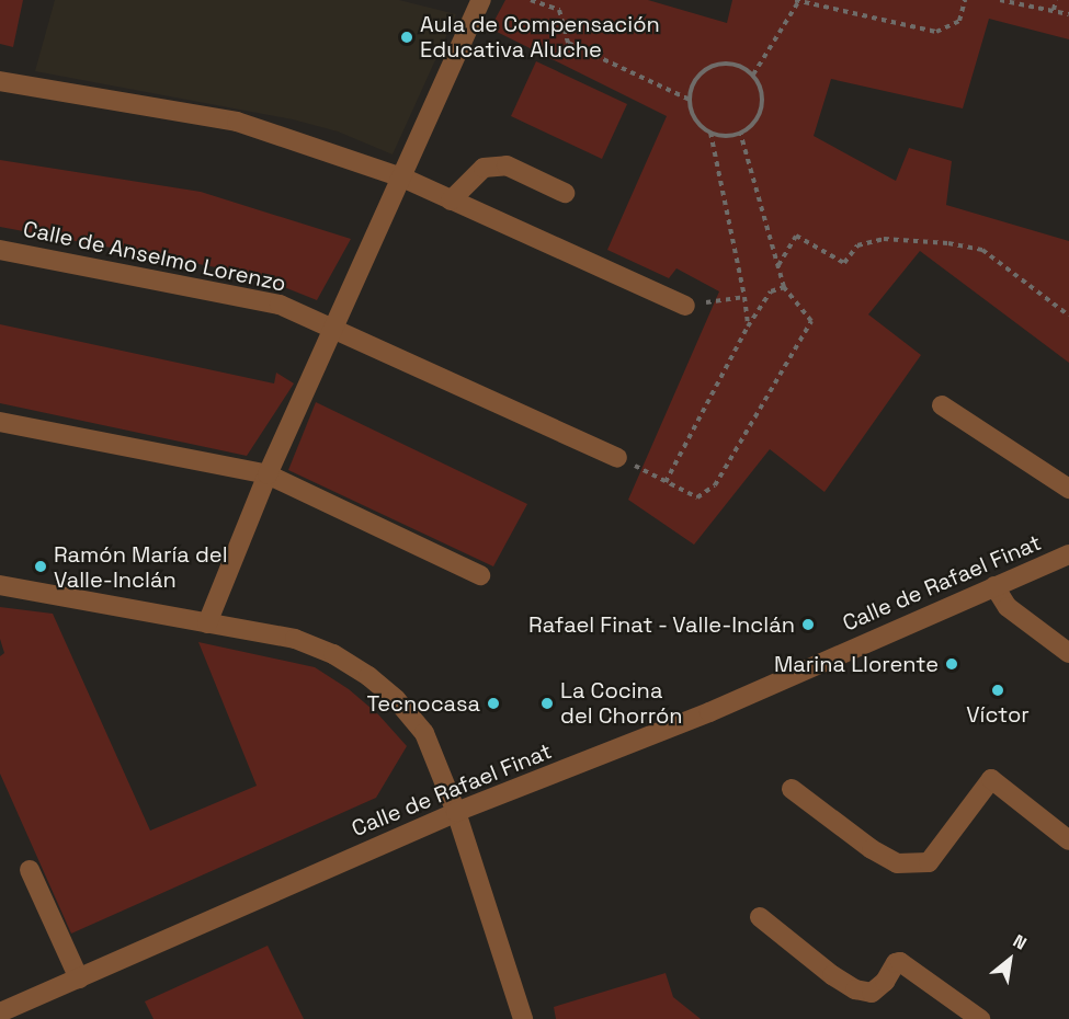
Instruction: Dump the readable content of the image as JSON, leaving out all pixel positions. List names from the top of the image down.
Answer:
{
  "streets": {
    "street": ["Calle de Anselmo Lorenzo", "Calle de Rafael Finat"]
  },
  "places": [
    "Aula de Compensación Educativa Aluche",
    "Ramón María del Valle-Inclán",
    "Rafael Finat - Valle-Inclán",
    "Marina Llorente",
    "Víctor",
    "Tecnocasa",
    "La Cocina del Chorrón"
  ],
  "north": "top right"
}
